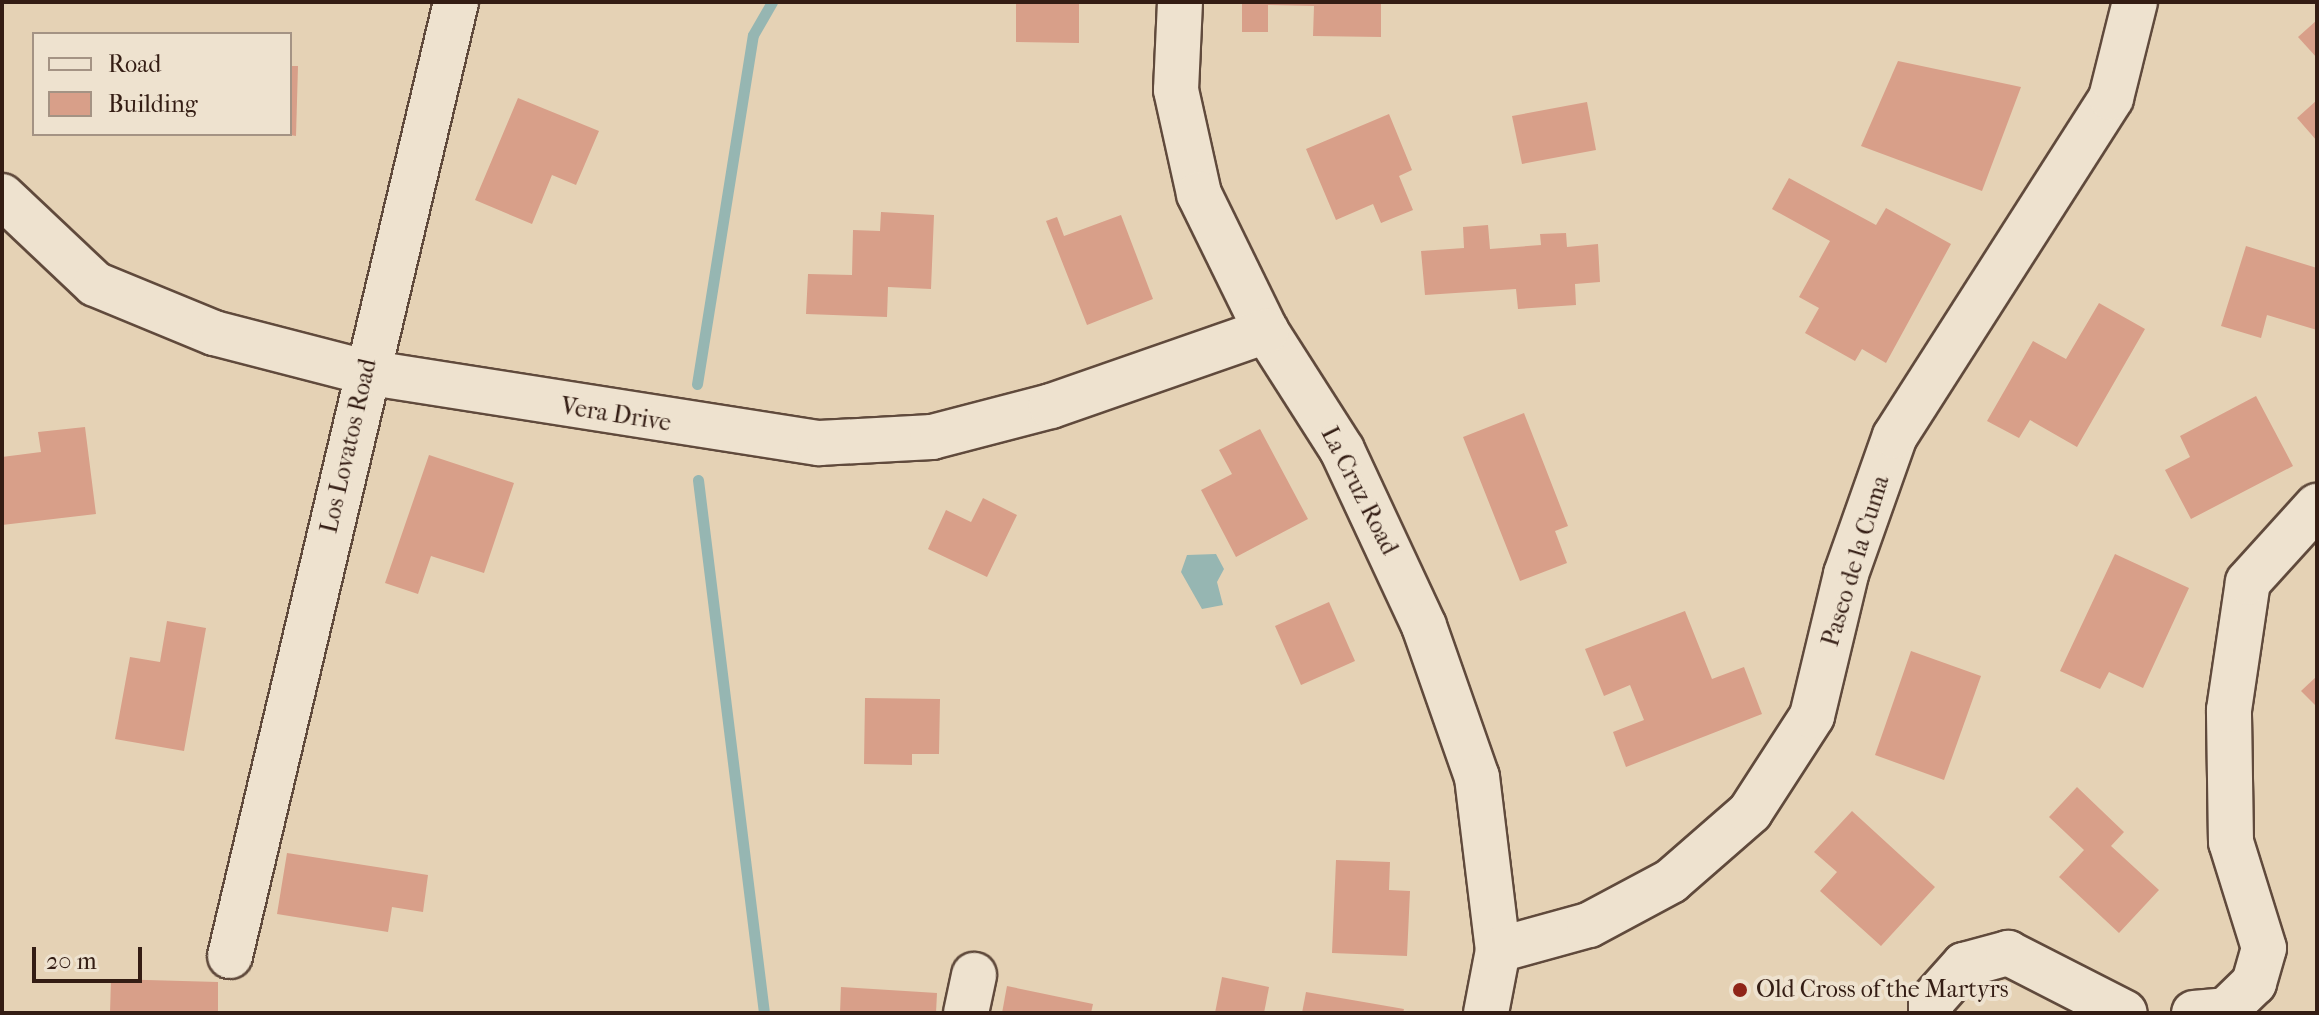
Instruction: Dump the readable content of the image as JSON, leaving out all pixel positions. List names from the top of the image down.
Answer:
{
  "streets": {
    "street": [
      "Vera Drive",
      "Los Lovatos Road",
      "La Cruz Road",
      "Paseo de la Cuma"
    ]
  },
  "crossings": [
    ["Vera Drive", "Los Lovatos Road"],
    ["Vera Drive", "La Cruz Road"],
    ["La Cruz Road", "Paseo de la Cuma"]
  ],
  "places": ["Old Cross of the Martyrs"],
  "legend": ["Road", "Building"],
  "scale_bar": "20 m"
}
